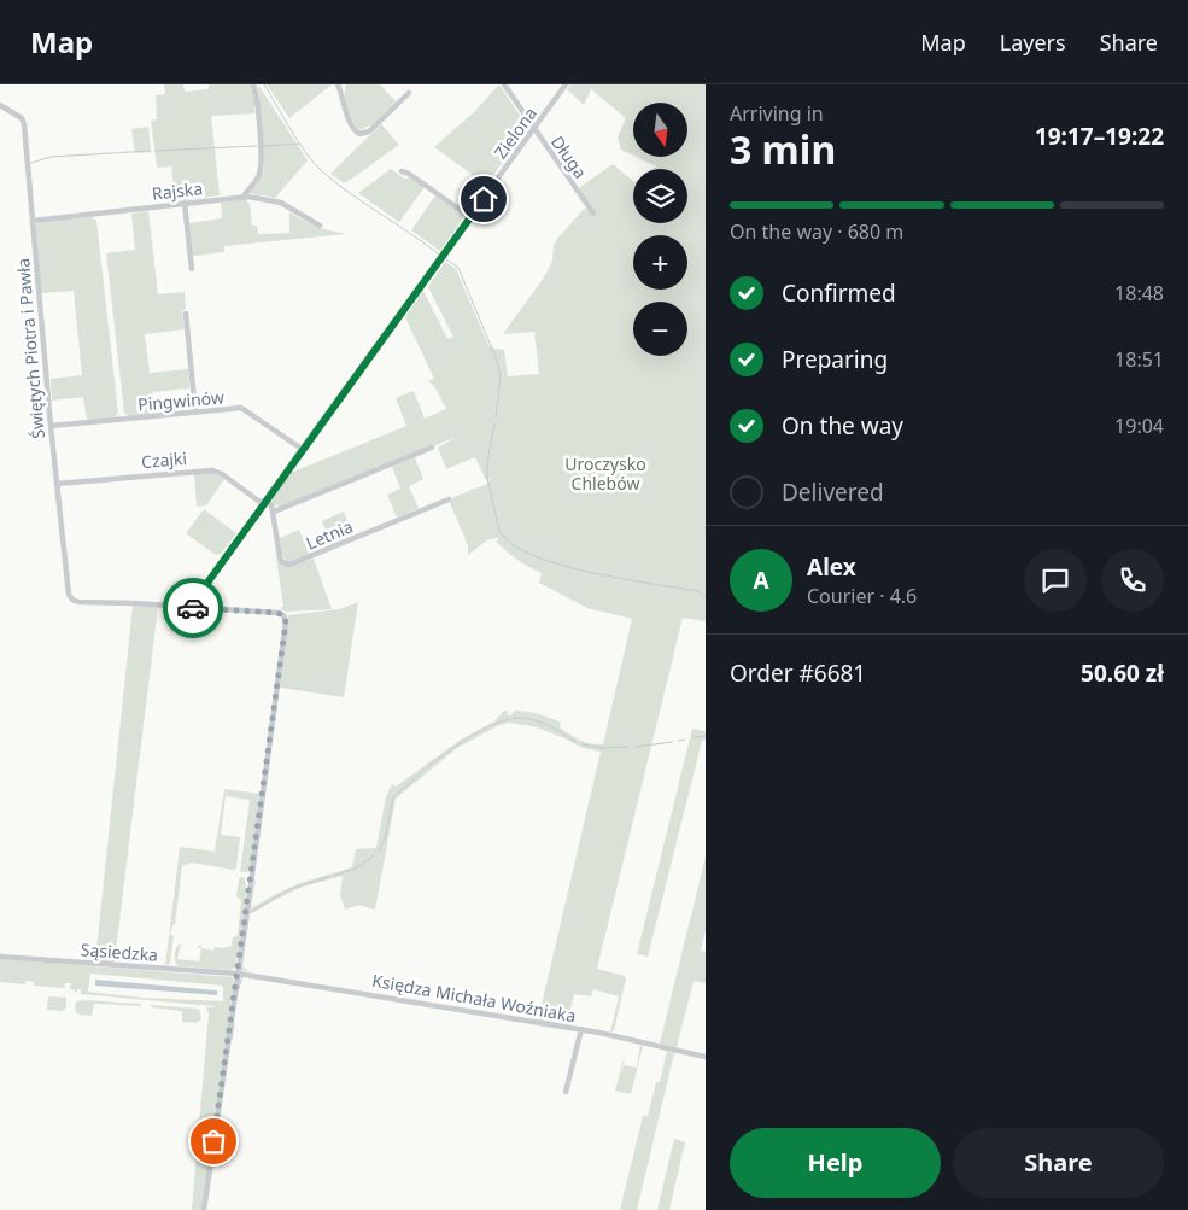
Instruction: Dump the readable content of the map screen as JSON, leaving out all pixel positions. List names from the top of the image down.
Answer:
{
  "streets": {
    "street": [
      "Zielona",
      "Długa",
      "Rajska",
      "Świętych Piotra i Pawła",
      "Pingwinów",
      "Czajki",
      "Letnia",
      "Sąsiedzka",
      "Księdza Michała Woźniaka"
    ]
  },
  "crossings": [
    ["Zielona", "Długa"],
    ["Zielona", "Świętych Piotra i Pawła"],
    ["Zielona", "Pingwinów"],
    ["Zielona", "Czajki"],
    ["Rajska", "Świętych Piotra i Pawła"],
    ["Świętych Piotra i Pawła", "Pingwinów"],
    ["Świętych Piotra i Pawła", "Czajki"],
    ["Sąsiedzka", "Księdza Michała Woźniaka"]
  ],
  "parks": ["Uroczysko Chlebów"],
  "north": "bottom",
  "page": {
    "header": "Map",
    "nav": ["Map", "Layers", "Share"],
    "heading": ["3 min", "Arriving in", "19:17–19:22"],
    "panel": [
      "Alex",
      "Courier · 4.6",
      "Order #6681",
      "50.60 zł"
    ],
    "map_buttons": ["+", "−"],
    "bar": "On the way · 680 m",
    "list": [
      ["Confirmed", "18:48"],
      ["Preparing", "18:51"],
      ["On the way", "19:04"],
      "Delivered"
    ],
    "round": "A",
    "buttons": ["Help", "Share"]
  }
}
